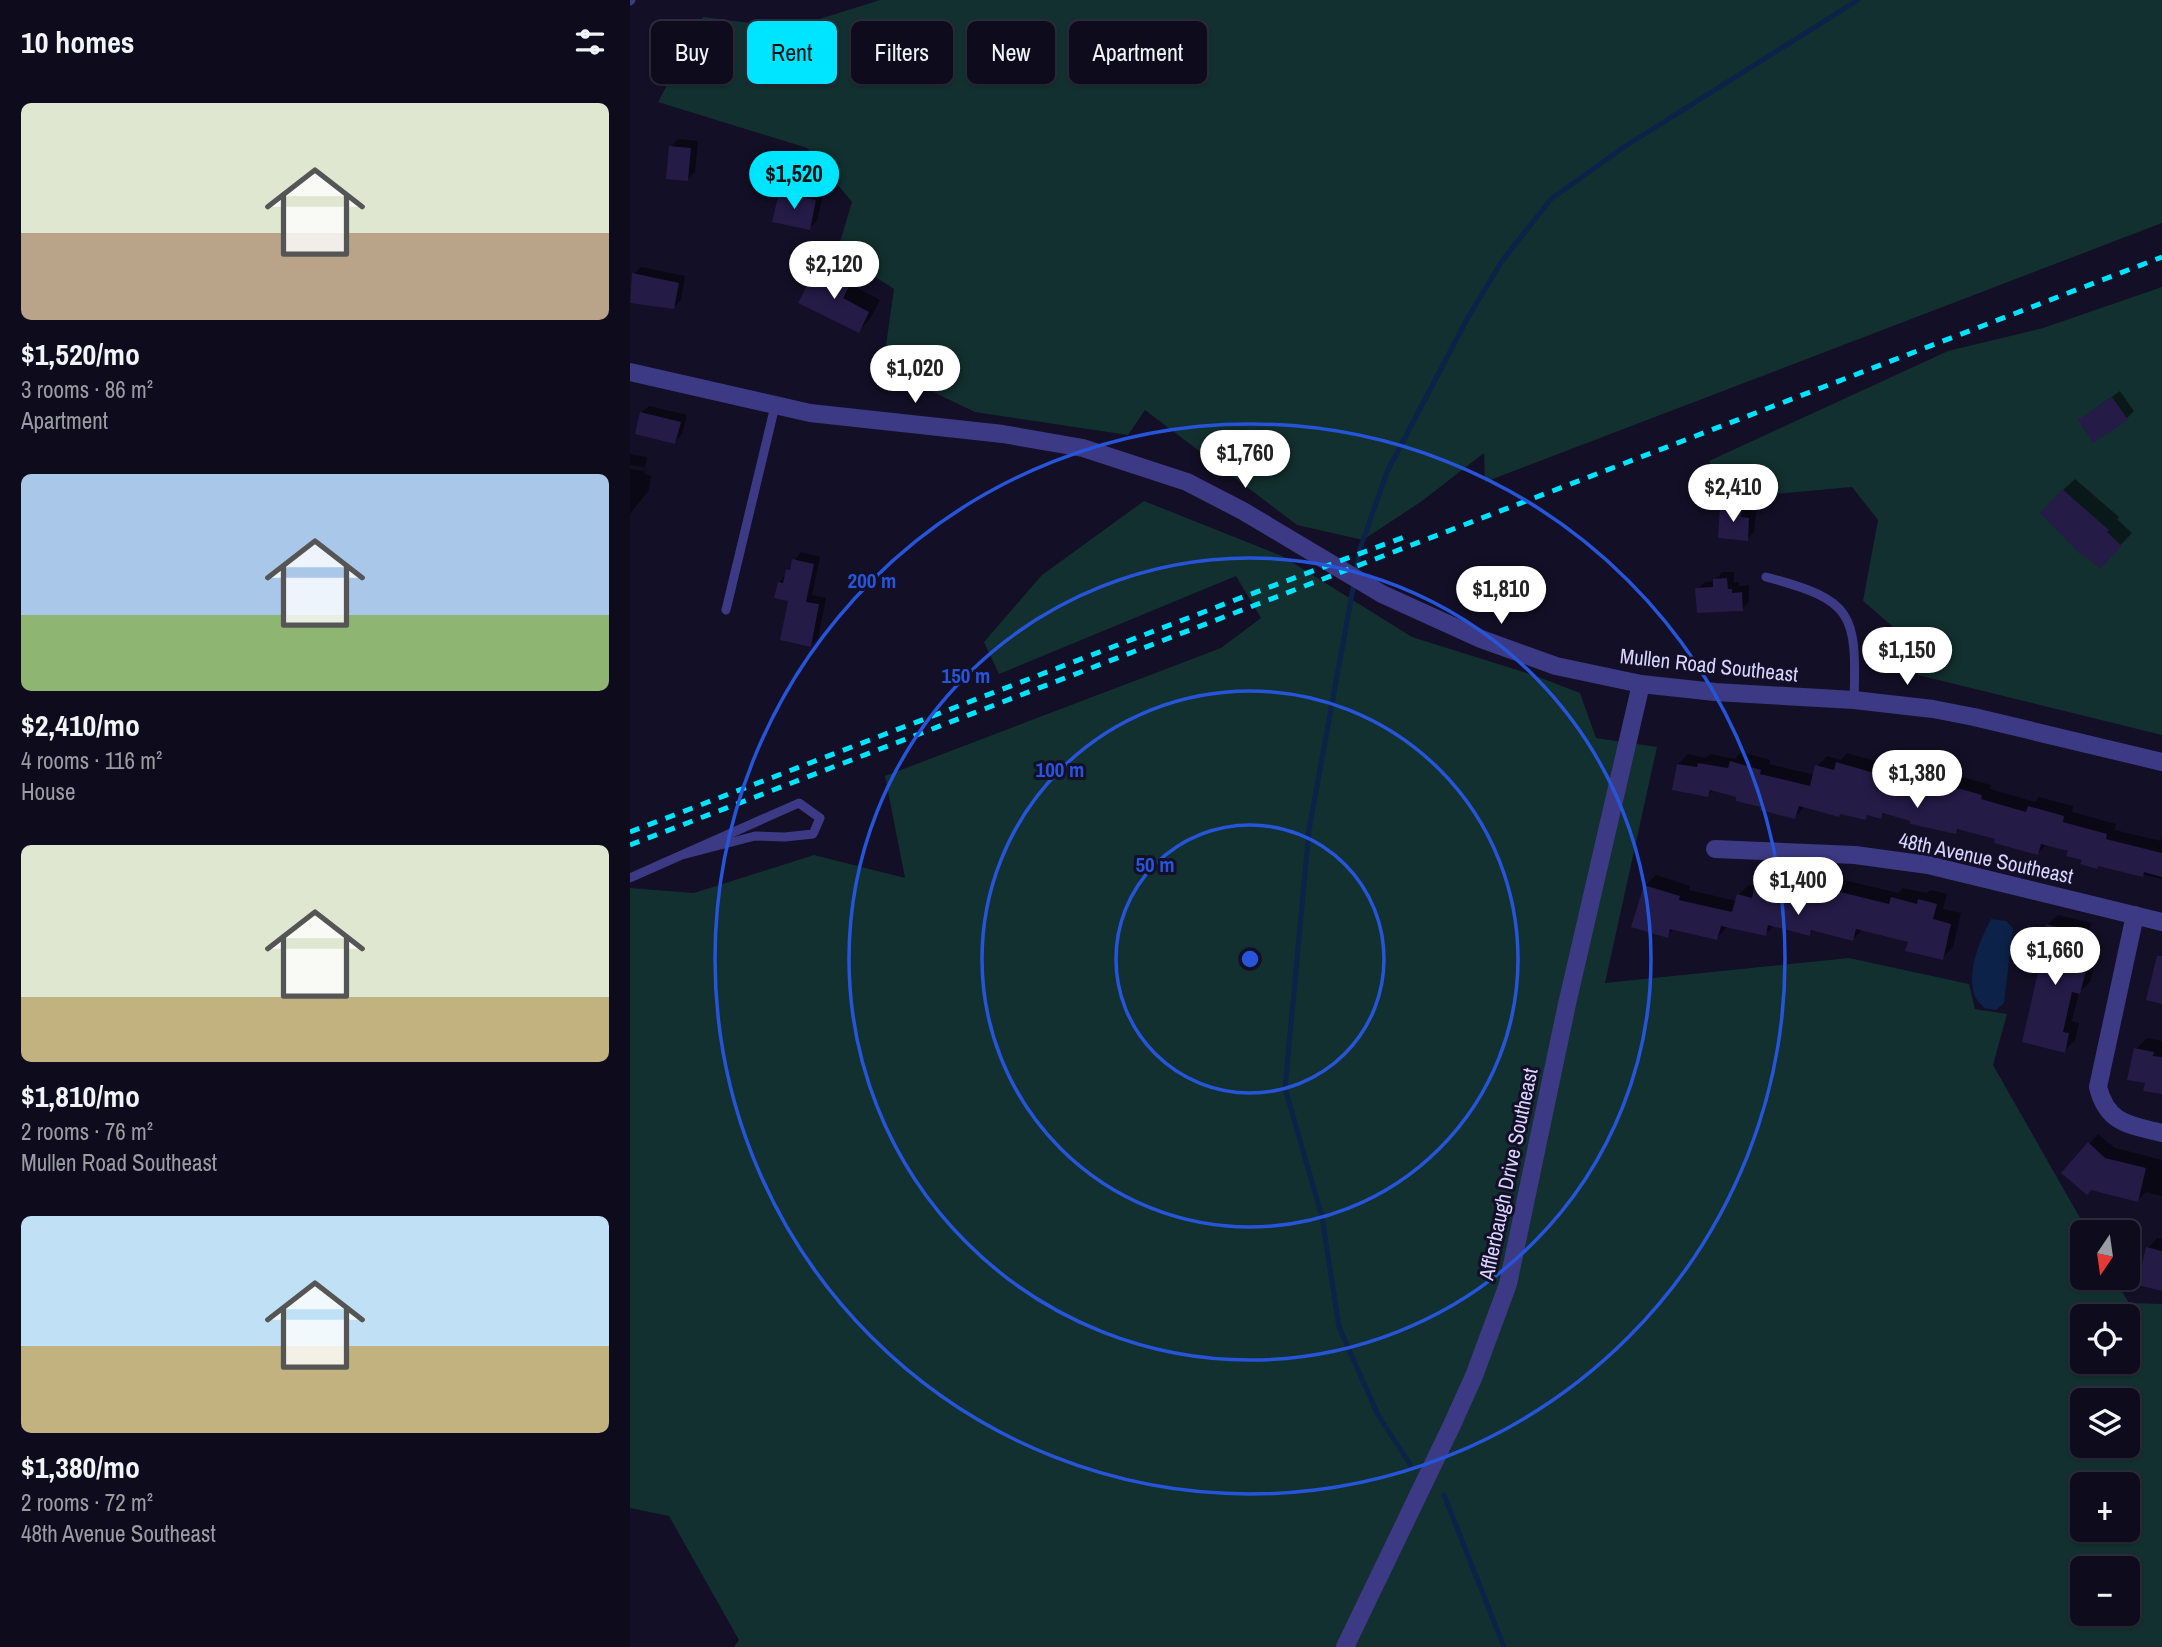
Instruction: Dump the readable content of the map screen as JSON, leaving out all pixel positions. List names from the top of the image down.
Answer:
{
  "streets": {
    "street": ["Mullen Road Southeast", "48th Avenue Southeast", "Afflerbaugh Drive Southeast"]
  },
  "crossings": [
    ["Mullen Road Southeast", "Afflerbaugh Drive Southeast"]
  ],
  "north": "bottom",
  "page": {
    "heading": "10 homes",
    "chip": [
      "Buy",
      "Rent",
      "Filters",
      "New",
      "Apartment"
    ],
    "list": [
      {
        "name": "$1,520/mo",
        "note": "3 rooms · 86 m² · Apartment"
      },
      {
        "name": "$2,410/mo",
        "note": "4 rooms · 116 m² · House"
      },
      {
        "name": "$1,810/mo",
        "note": "2 rooms · 76 m² · Mullen Road Southeast"
      },
      {
        "name": "$1,380/mo",
        "note": "2 rooms · 72 m² · 48th Avenue Southeast"
      }
    ],
    "price": [
      "$1,520",
      "$2,120",
      "$1,020",
      "$1,760",
      "$2,410",
      "$1,810",
      "$1,150",
      "$1,380",
      "$1,400",
      "$1,660"
    ],
    "map_buttons": ["+", "−"]
  },
  "rings": [
    "200 m",
    "150 m",
    "100 m",
    "50 m"
  ]
}
